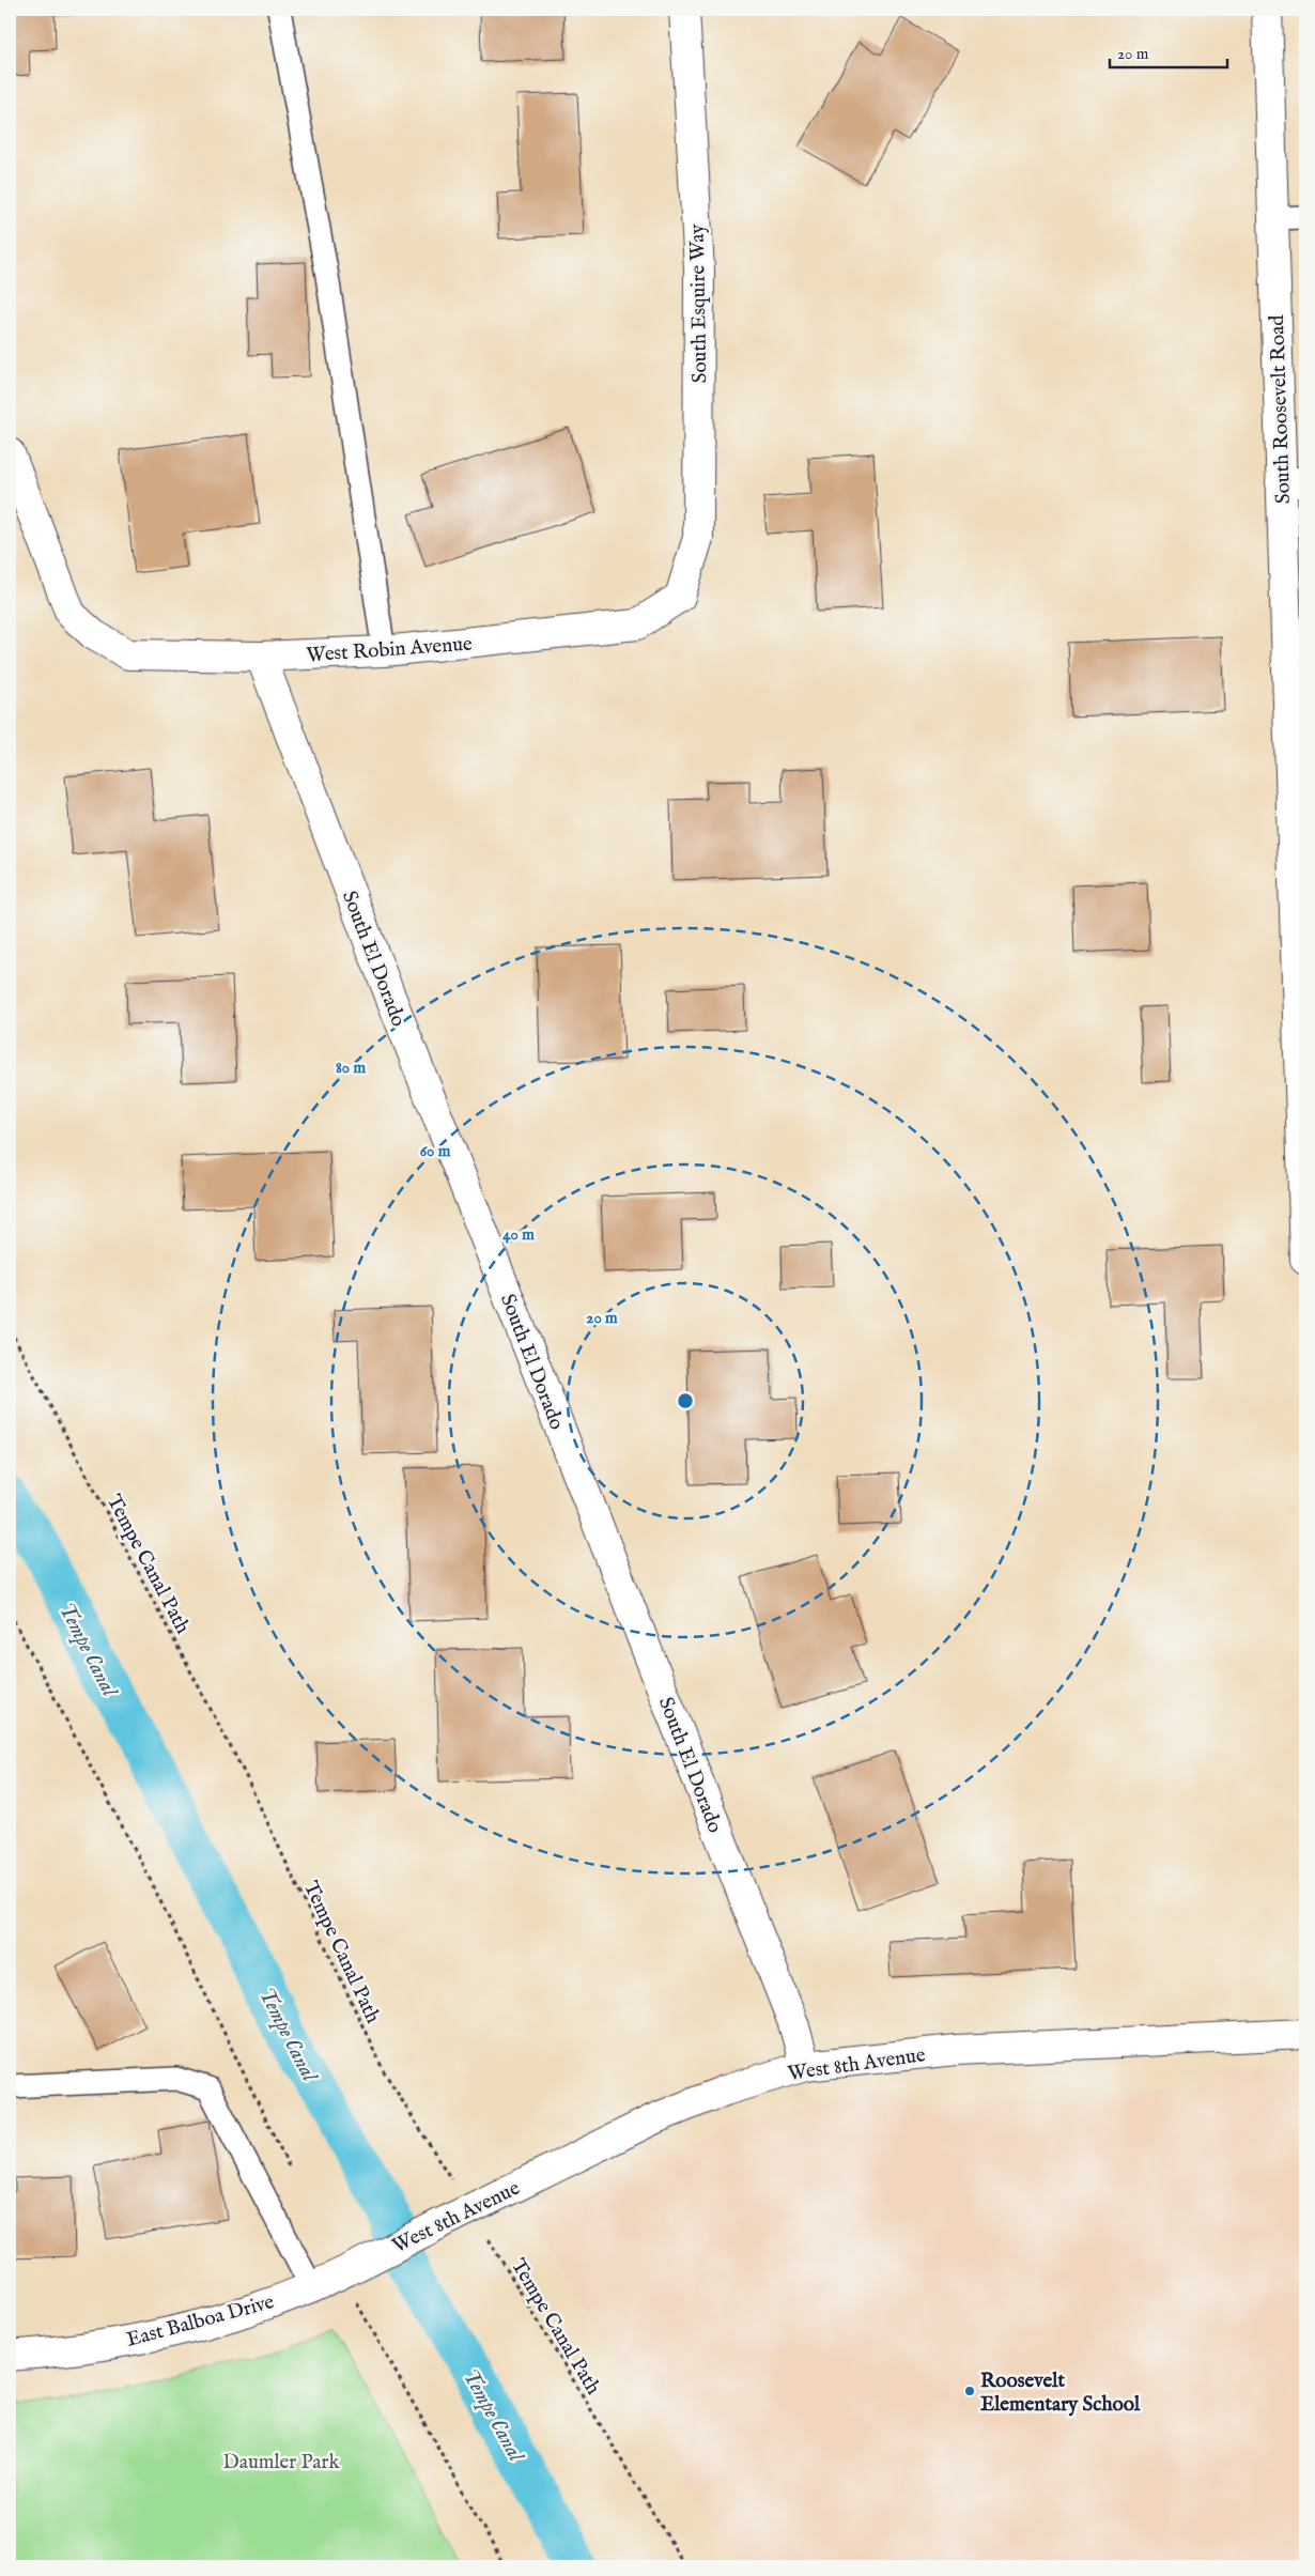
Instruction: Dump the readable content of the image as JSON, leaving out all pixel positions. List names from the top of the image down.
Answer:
{
  "streets": {
    "street": [
      "South Esquire Way",
      "South Roosevelt Road",
      "West Robin Avenue",
      "South El Dorado",
      "West 8th Avenue",
      "East Balboa Drive"
    ],
    "path": ["Tempe Canal Path"]
  },
  "crossings": [
    ["South Esquire Way", "West Robin Avenue"],
    ["West Robin Avenue", "South El Dorado"],
    ["South El Dorado", "West 8th Avenue"],
    ["Tempe Canal Path", "West 8th Avenue"],
    ["West 8th Avenue", "East Balboa Drive"]
  ],
  "water": ["Tempe Canal"],
  "parks": ["Daumler Park"],
  "places": ["Roosevelt Elementary School"],
  "scale_bar": "20 m",
  "rings": [
    "80 m",
    "60 m",
    "40 m",
    "20 m"
  ]
}
